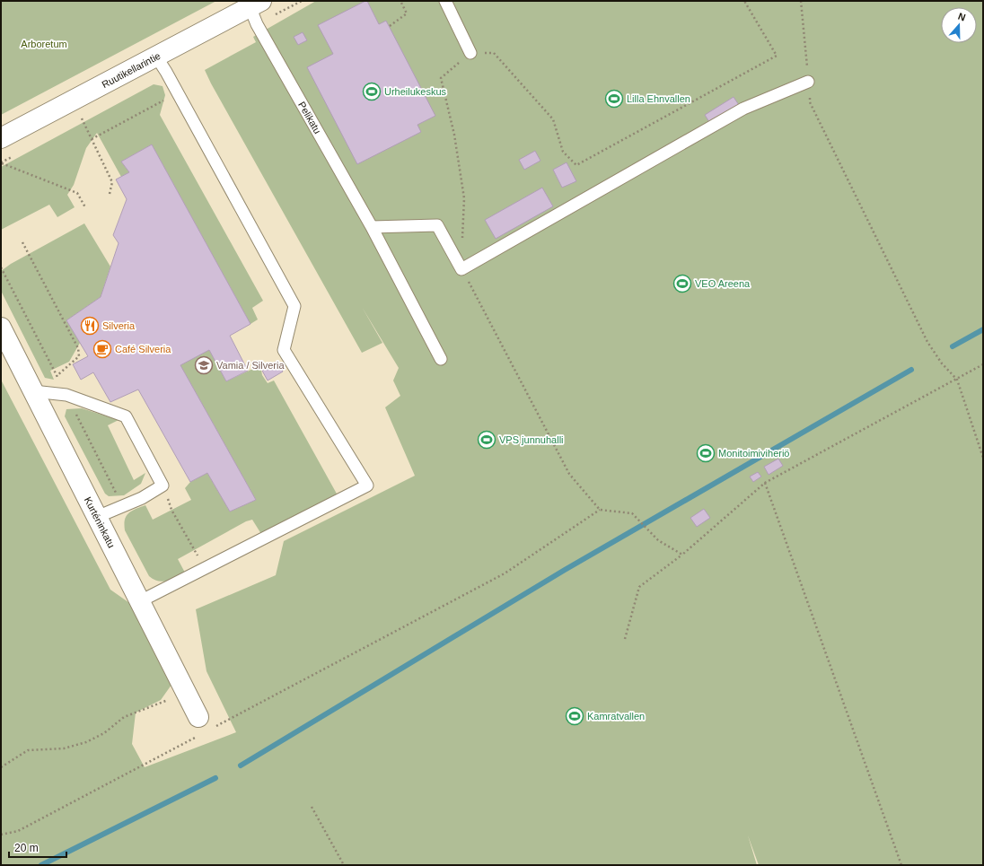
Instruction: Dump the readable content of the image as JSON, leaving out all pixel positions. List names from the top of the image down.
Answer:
{
  "streets": {
    "street": ["Ruutikellarintie", "Kurténinkatu"],
    "lane": ["Pelikatu"]
  },
  "crossings": [
    ["Ruutikellarintie", "Pelikatu"]
  ],
  "parks": ["Arboretum"],
  "places": {
    "sports": [
      "Urheilukeskus",
      "Lilla Ehnvallen",
      "VEO Areena",
      "VPS junnuhalli",
      "Monitoimiviheriö",
      "Kamratvallen"
    ],
    "restaurant": ["Silveria"],
    "cafe": ["Café Silveria"],
    "school or university": ["Vamia / Silveria"]
  },
  "scale_bar": "20 m",
  "north": "top"
}
